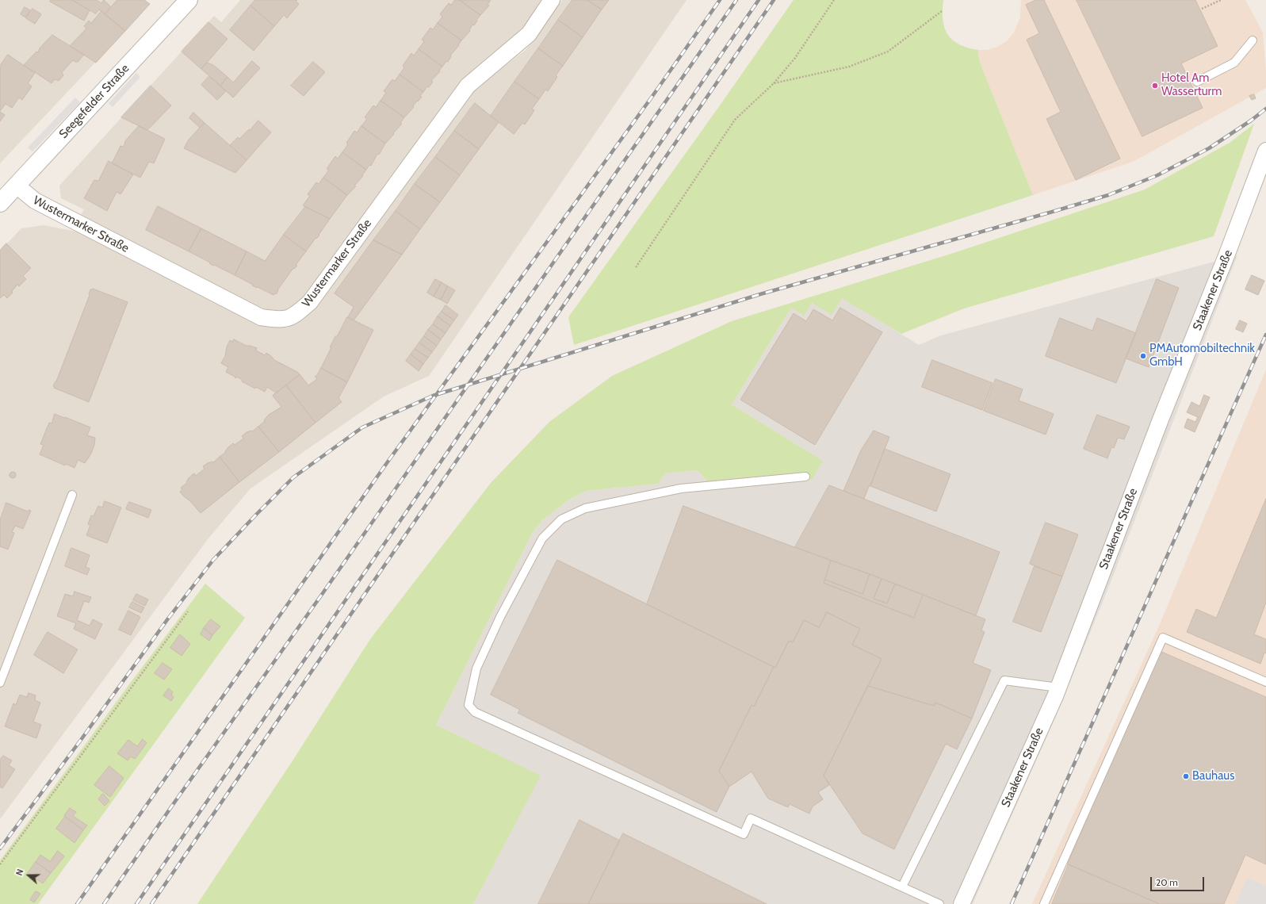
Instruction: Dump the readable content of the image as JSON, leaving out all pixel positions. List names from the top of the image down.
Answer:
{
  "streets": {
    "street": ["Seegefelder Straße", "Wustermarker Straße", "Staakener Straße"]
  },
  "crossings": [
    ["Seegefelder Straße", "Wustermarker Straße"]
  ],
  "places": ["Hotel Am Wasserturm", "PMAutomobiltechnik GmbH", "Bauhaus"],
  "scale_bar": "20 m",
  "north": "left"
}
